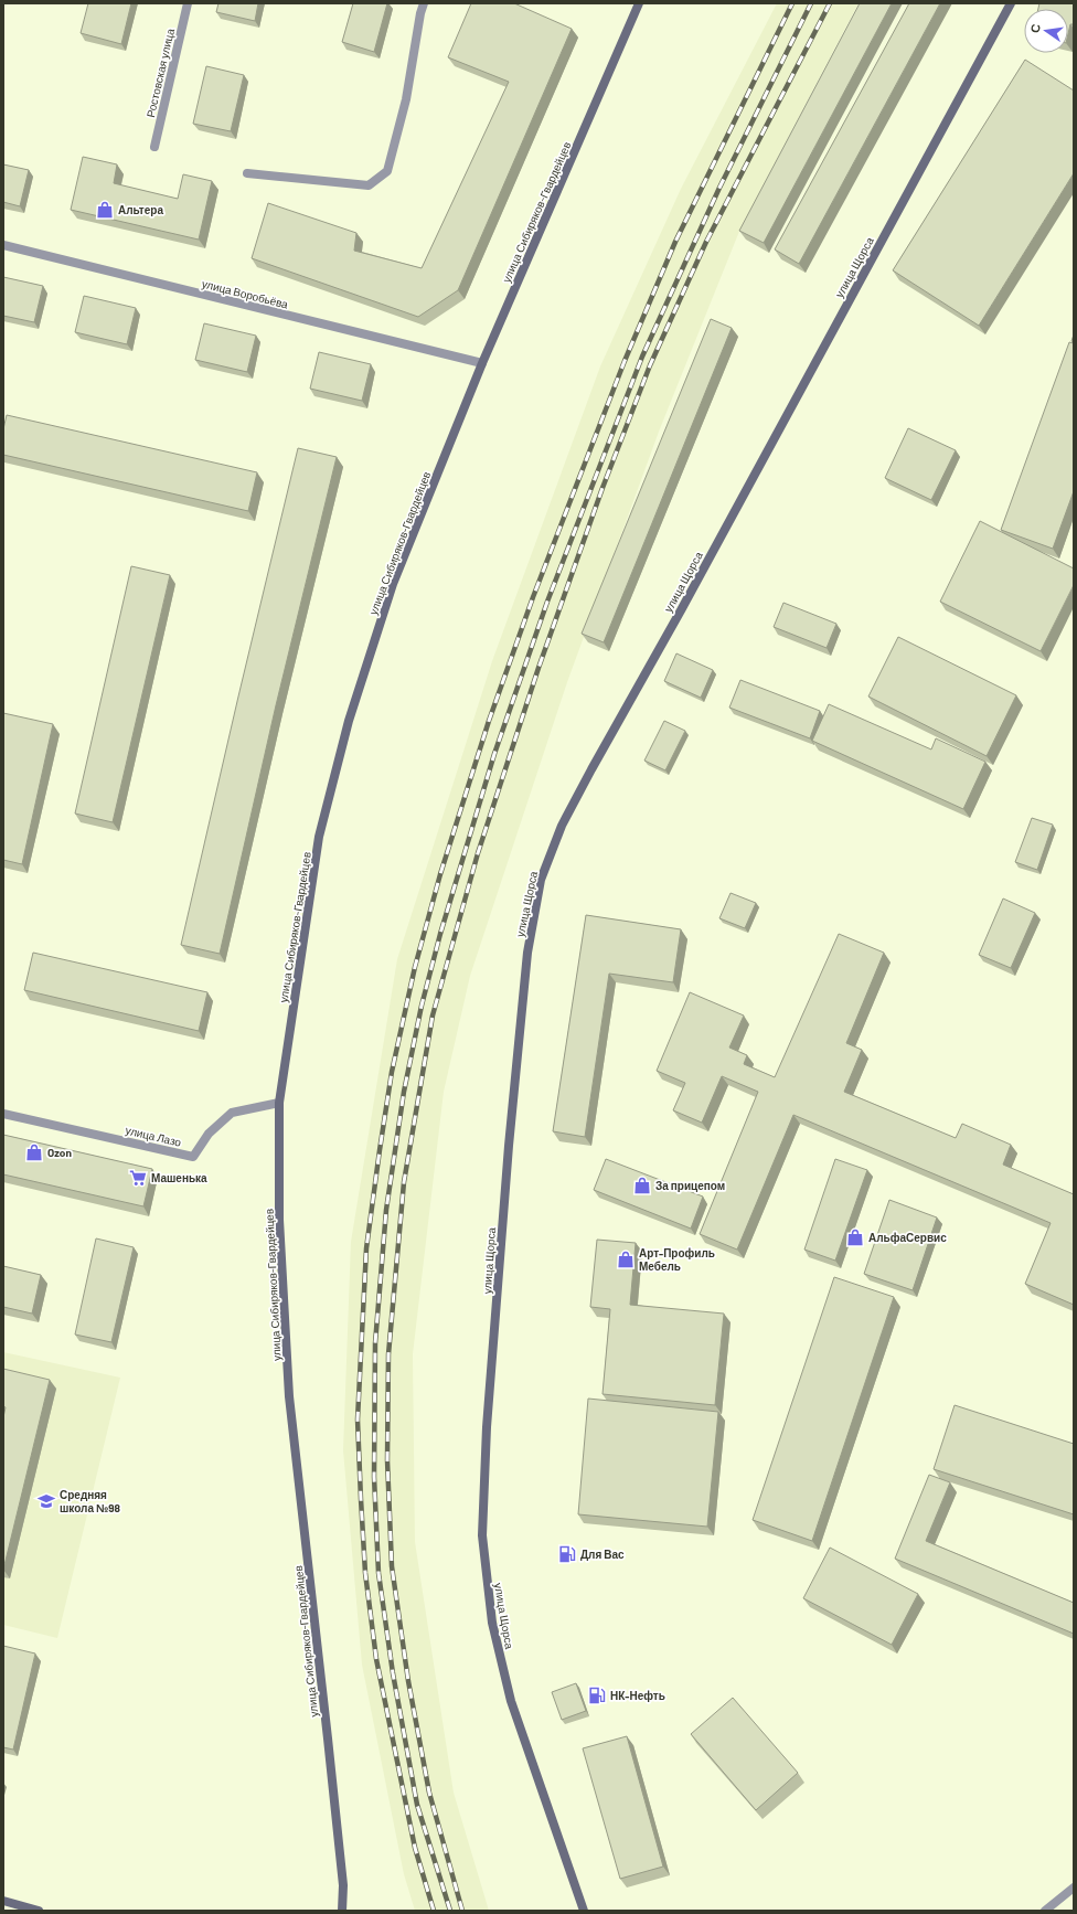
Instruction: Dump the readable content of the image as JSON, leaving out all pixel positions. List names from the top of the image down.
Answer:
{
  "streets": {
    "main road": ["улица Сибиряков-Гвардейцев", "улица Щорса"],
    "street": ["Ростовская улица", "улица Воробьёва", "улица Лазо"]
  },
  "crossings": [
    ["улица Сибиряков-Гвардейцев", "улица Воробьёва"],
    ["улица Сибиряков-Гвардейцев", "улица Лазо"]
  ],
  "places": {
    "shop": [
      "Альтера",
      "Ozon",
      "За прицепом",
      "АльфаСервис",
      "Арт-Профиль Мебель"
    ],
    "supermarket": ["Машенька"],
    "school or university": ["Средняя школа №98"],
    "fuel station": ["Для Вас", "НК-Нефть"]
  },
  "north": "left"
}
